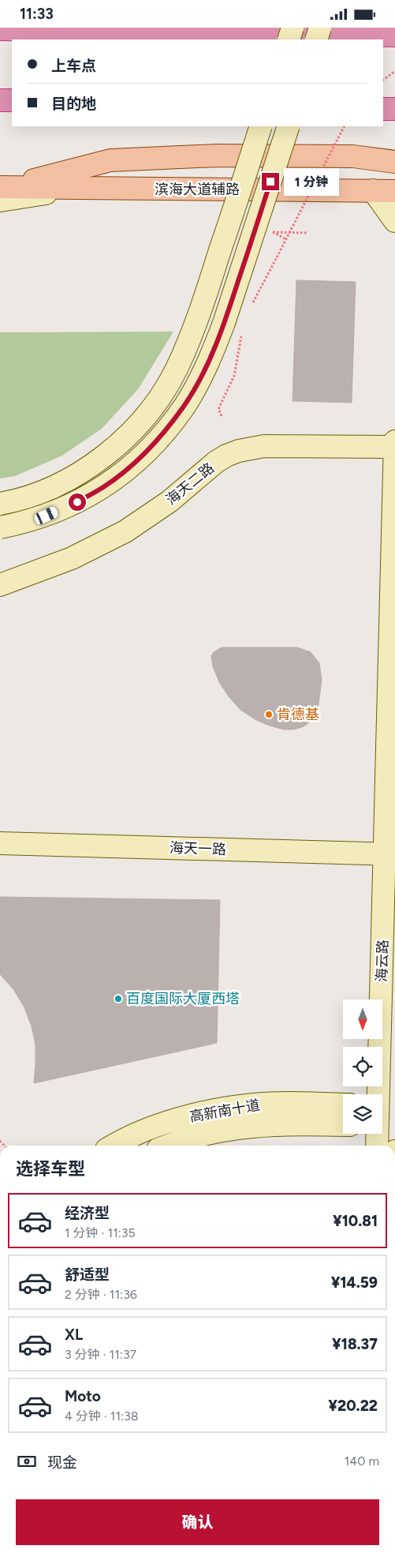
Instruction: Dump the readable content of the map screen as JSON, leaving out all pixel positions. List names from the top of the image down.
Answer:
{
  "streets": {
    "main road": ["滨海大道辅路"],
    "street": [
      "海天二路",
      "海天一路",
      "海云路",
      "高新南十道"
    ]
  },
  "crossings": [
    ["海天二路", "海云路"],
    ["海天一路", "海云路"]
  ],
  "places": ["肯德基", "百度国际大厦西塔"],
  "north": "bottom",
  "page": {
    "status": "11:33",
    "banner": ["上车点", "目的地"],
    "bubble": "1 分钟",
    "heading": "选择车型",
    "list": [
      {
        "name": "经济型",
        "note": "1 分钟 · 11:35",
        "value": "¥10.81"
      },
      {
        "name": "舒适型",
        "note": "2 分钟 · 11:36",
        "value": "¥14.59"
      },
      {
        "name": "XL",
        "note": "3 分钟 · 11:37",
        "value": "¥18.37"
      },
      {
        "name": "Moto",
        "note": "4 分钟 · 11:38",
        "value": "¥20.22"
      }
    ],
    "pay": ["现金", "140 m"],
    "buttons": "确认"
  }
}
